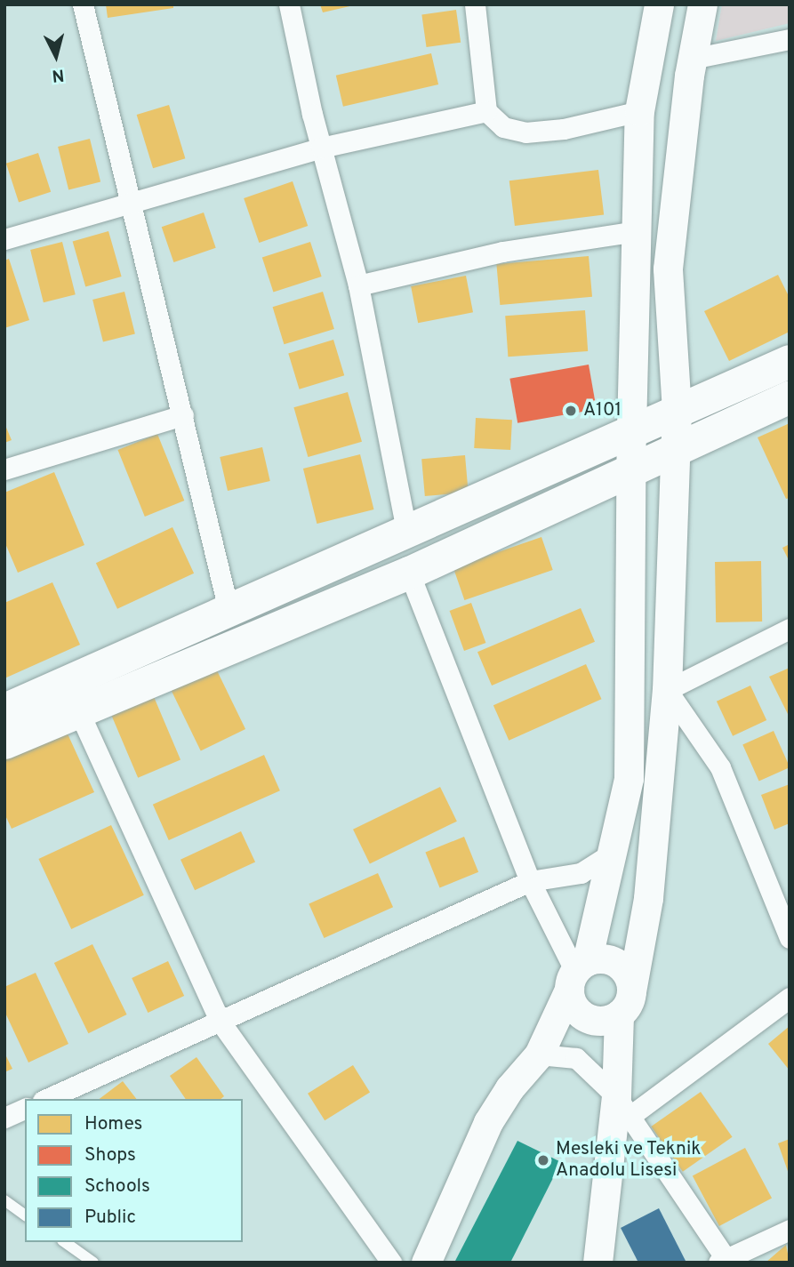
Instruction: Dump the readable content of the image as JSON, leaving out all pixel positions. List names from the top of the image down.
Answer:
{
  "places": ["A101", "Mesleki ve Teknik Anadolu Lisesi"],
  "legend": [
    "Homes",
    "Shops",
    "Schools",
    "Public"
  ],
  "north": "bottom"
}
